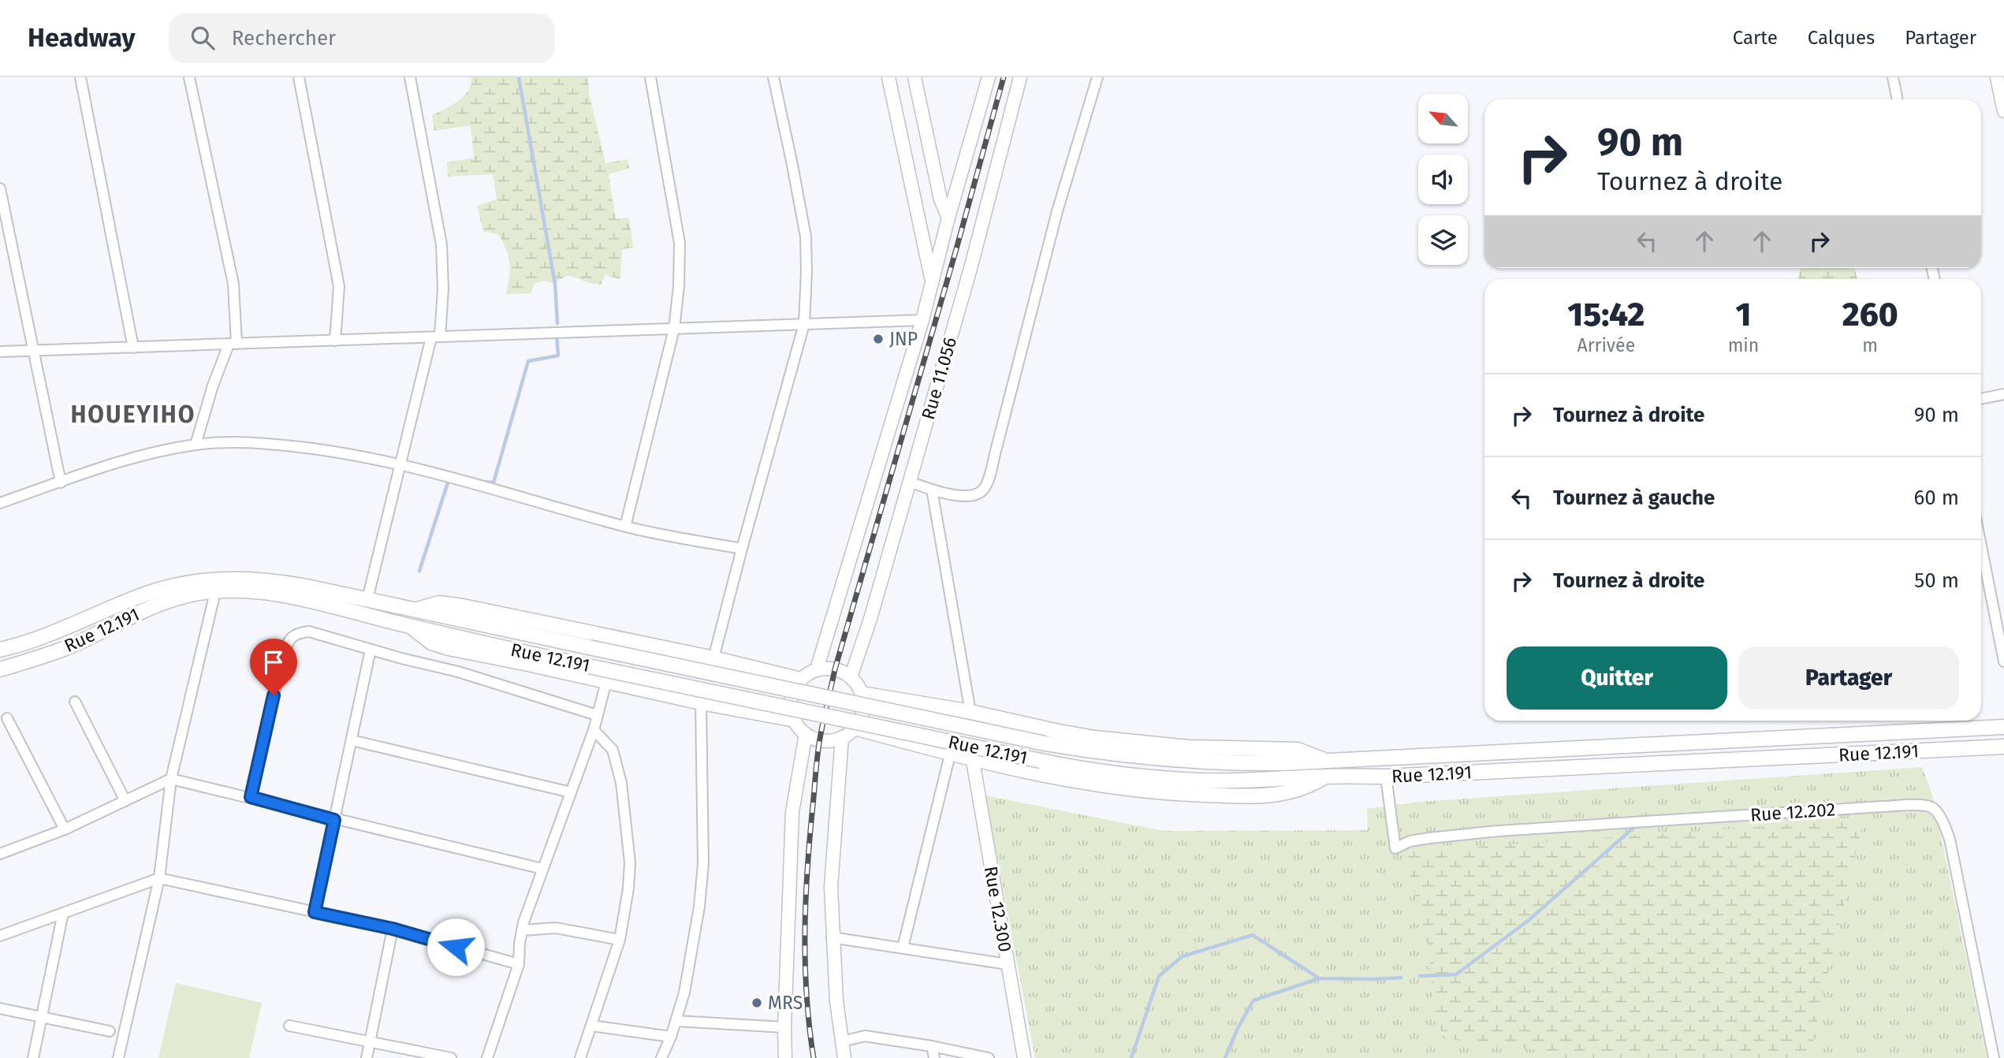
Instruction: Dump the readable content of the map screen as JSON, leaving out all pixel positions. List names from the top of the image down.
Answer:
{
  "streets": {
    "main road": ["Rue 11.056", "Rue 12.191", "Rue 12.300"],
    "street": ["Rue 12.202"]
  },
  "crossings": [
    ["Rue 12.191", "Rue 12.202"]
  ],
  "districts": ["HOUEYIHO"],
  "places": ["JNP", "MRS"],
  "north": "top left",
  "page": {
    "header": "Headway",
    "search": "Rechercher",
    "nav": ["Carte", "Calques", "Partager"],
    "turn": ["90 m", "Tournez à droite"],
    "eta": [
      "15:42",
      "Arrivée",
      "1",
      "min",
      "260",
      "m"
    ],
    "list": [
      {
        "name": "Tournez à droite",
        "value": "90 m"
      },
      {
        "name": "Tournez à gauche",
        "value": "60 m"
      },
      {
        "name": "Tournez à droite",
        "value": "50 m"
      }
    ],
    "buttons": ["Quitter", "Partager"]
  }
}
